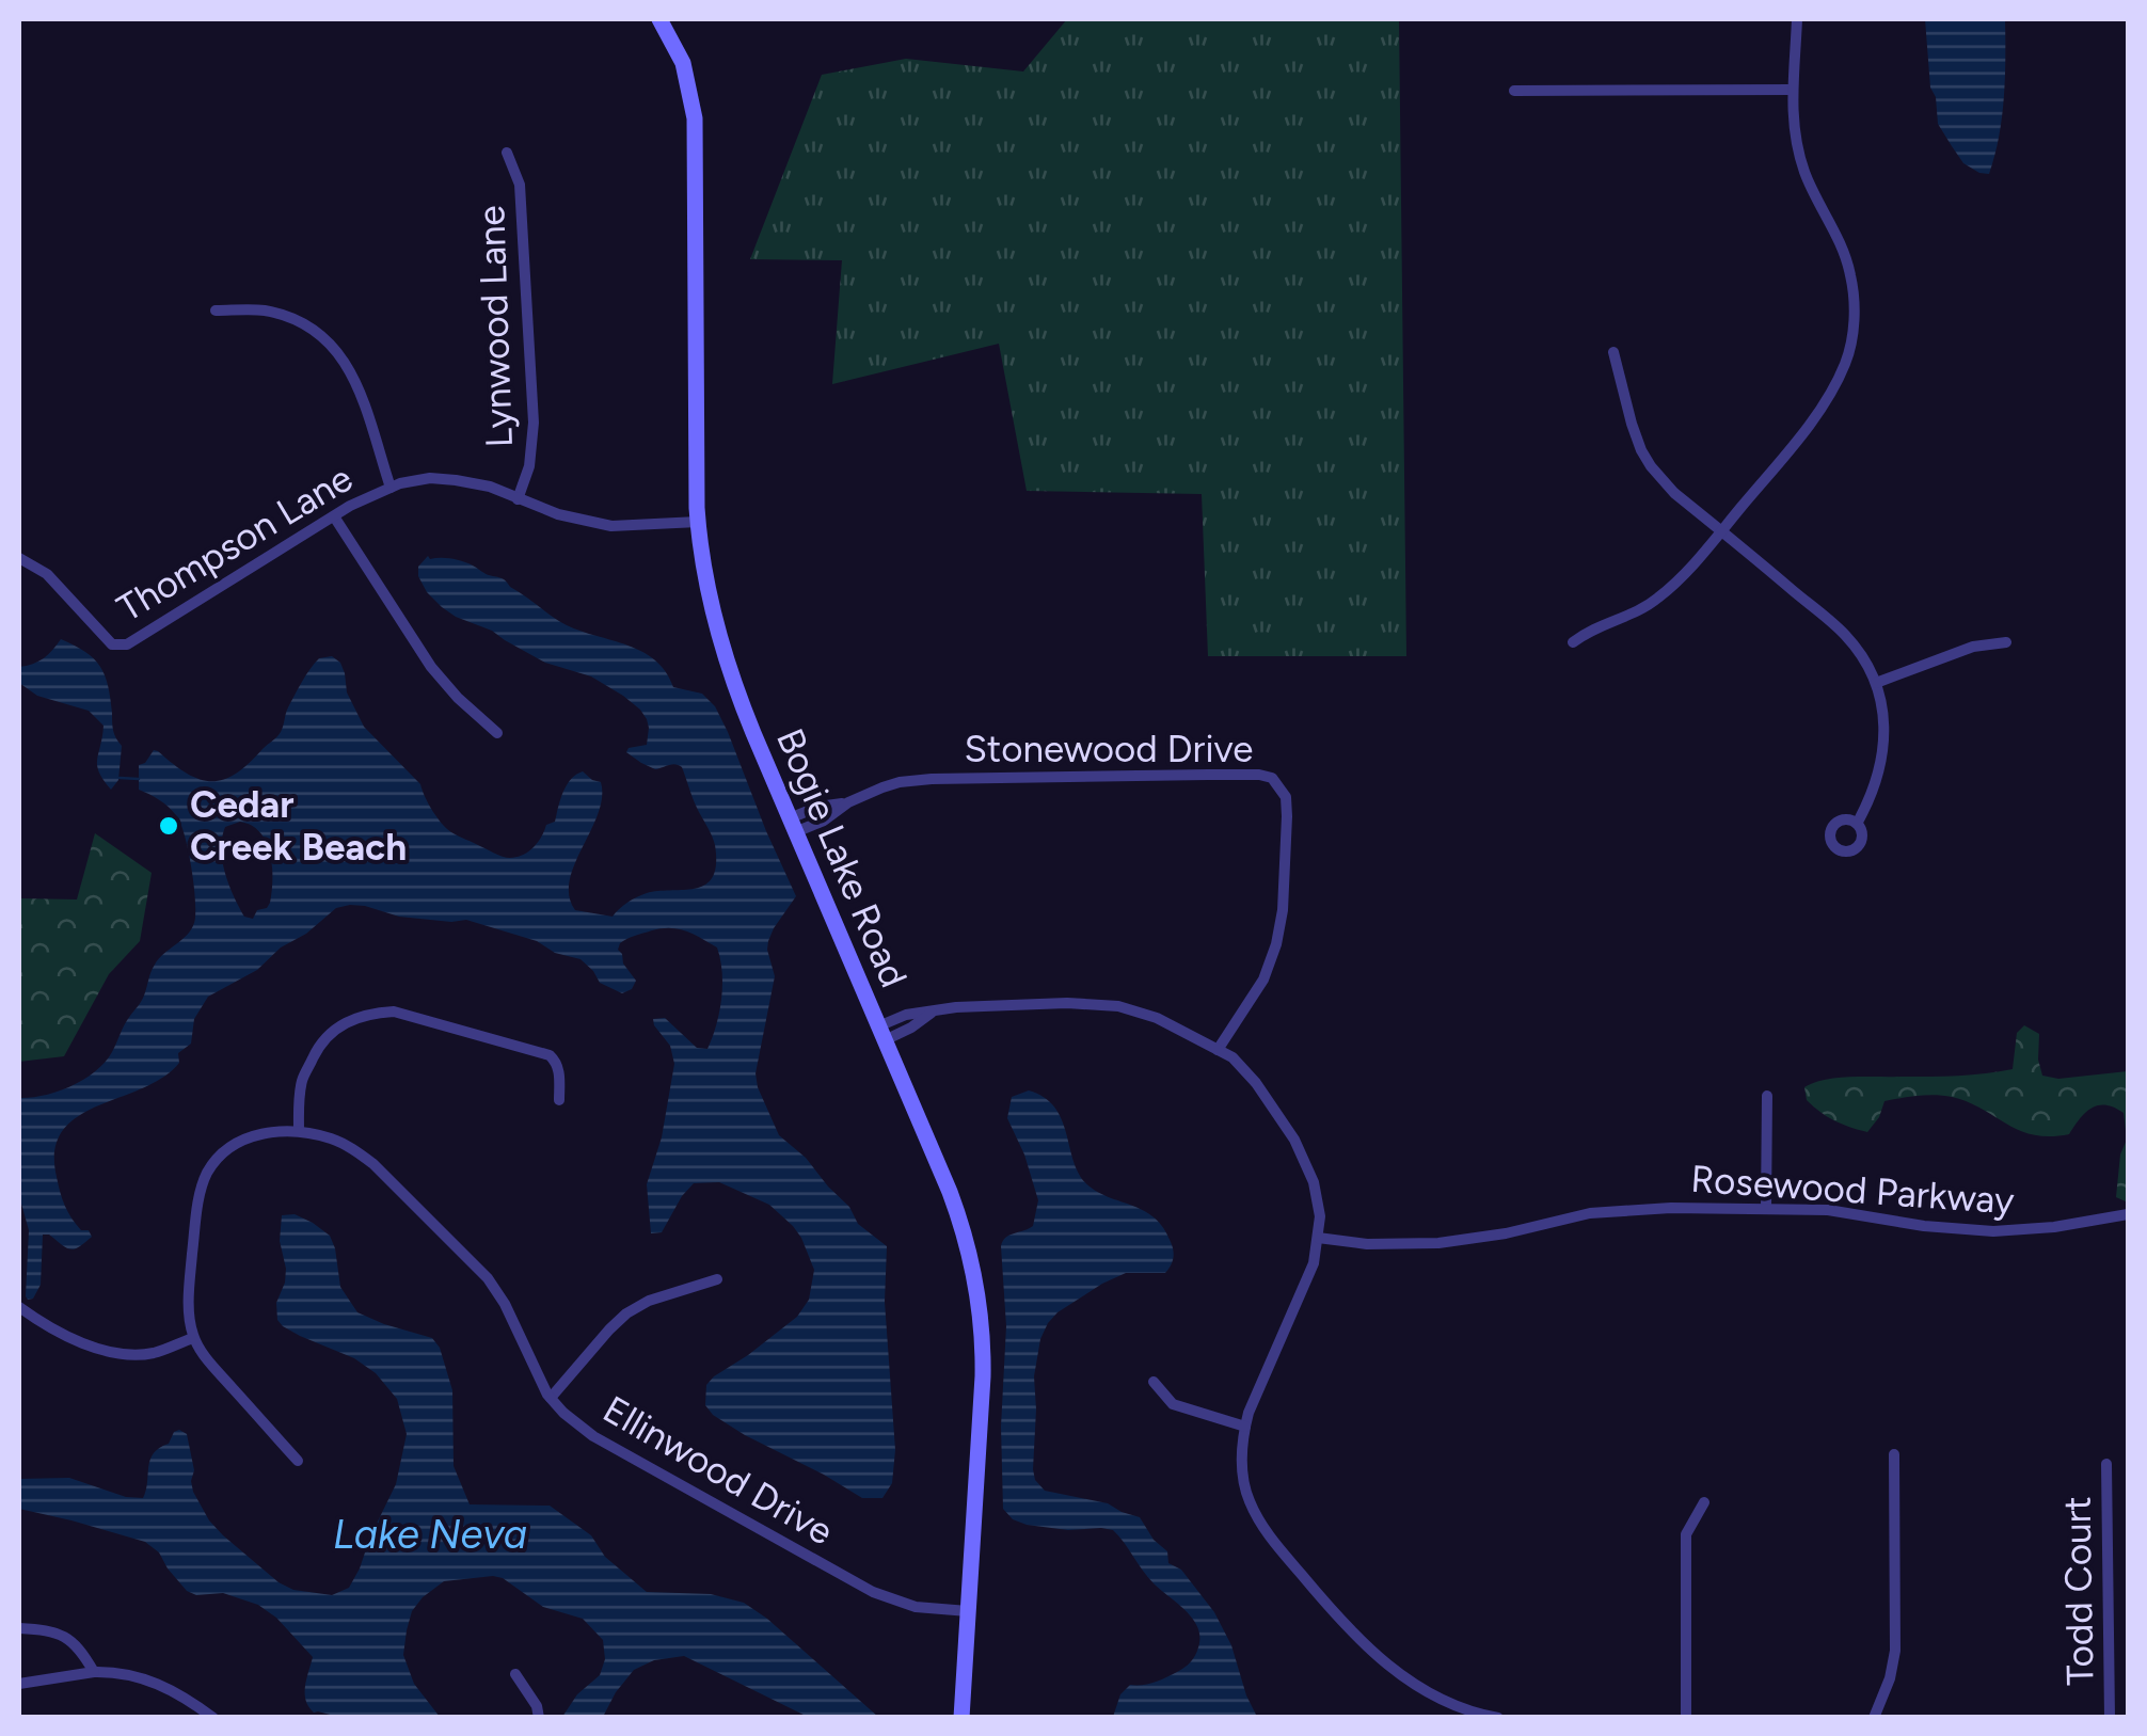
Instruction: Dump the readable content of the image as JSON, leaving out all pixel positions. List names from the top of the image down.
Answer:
{
  "streets": {
    "main road": ["Bogie Lake Road"],
    "street": [
      "Lynwood Lane",
      "Thompson Lane",
      "Stonewood Drive",
      "Rosewood Parkway",
      "Ellinwood Drive",
      "Todd Court"
    ]
  },
  "crossings": [
    ["Lynwood Lane", "Thompson Lane"],
    ["Thompson Lane", "Bogie Lake Road"],
    ["Stonewood Drive", "Bogie Lake Road"],
    ["Bogie Lake Road", "Ellinwood Drive"]
  ],
  "water": ["Lake Neva"],
  "places": ["Cedar Creek Beach"]
}
